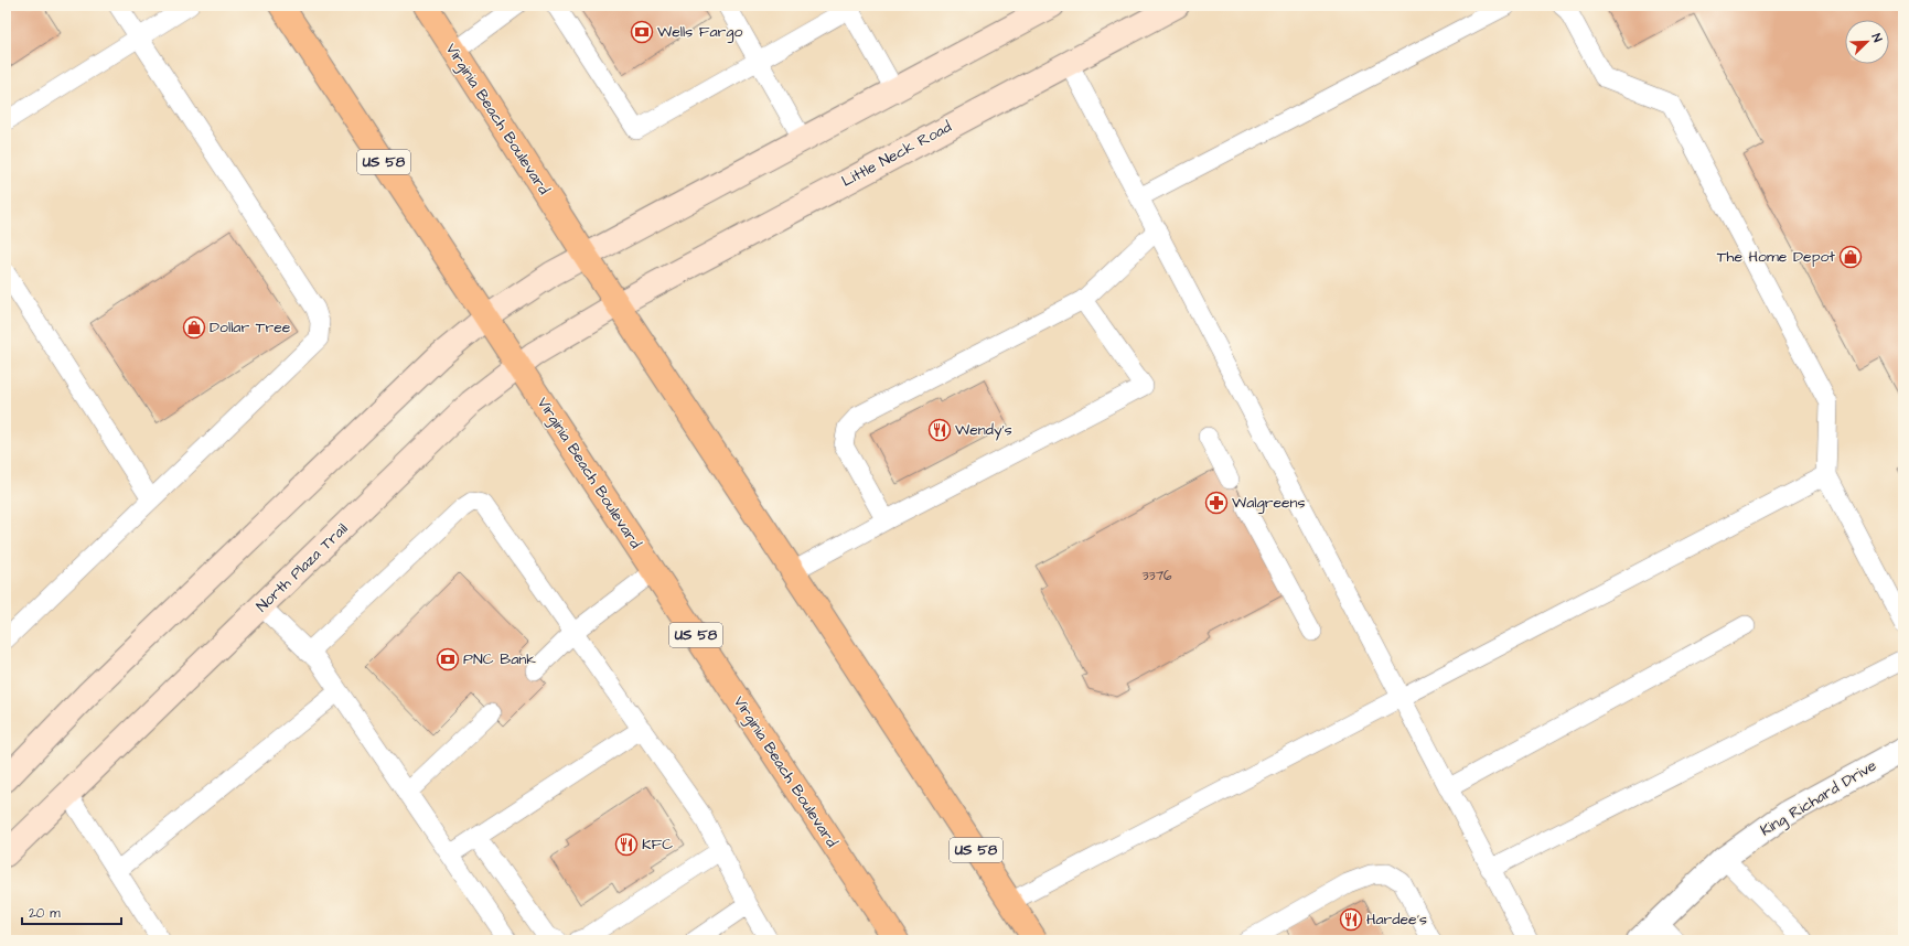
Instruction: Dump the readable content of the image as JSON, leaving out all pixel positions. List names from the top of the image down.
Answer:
{
  "streets": {
    "main road": [
      "Virginia Beach Boulevard",
      "Little Neck Road",
      "US 58",
      "North Plaza Trail"
    ],
    "street": ["King Richard Drive"]
  },
  "crossings": [
    ["Virginia Beach Boulevard", "Little Neck Road"],
    ["Virginia Beach Boulevard", "North Plaza Trail"],
    ["Little Neck Road", "North Plaza Trail"]
  ],
  "places": {
    "bank": ["Wells Fargo", "PNC Bank"],
    "shop": ["The Home Depot", "Dollar Tree"],
    "restaurant": ["Wendy's", "KFC", "Hardee's"],
    "pharmacy": ["Walgreens"]
  },
  "house_numbers": ["3376"],
  "scale_bar": "20 m",
  "north": "top right"
}
